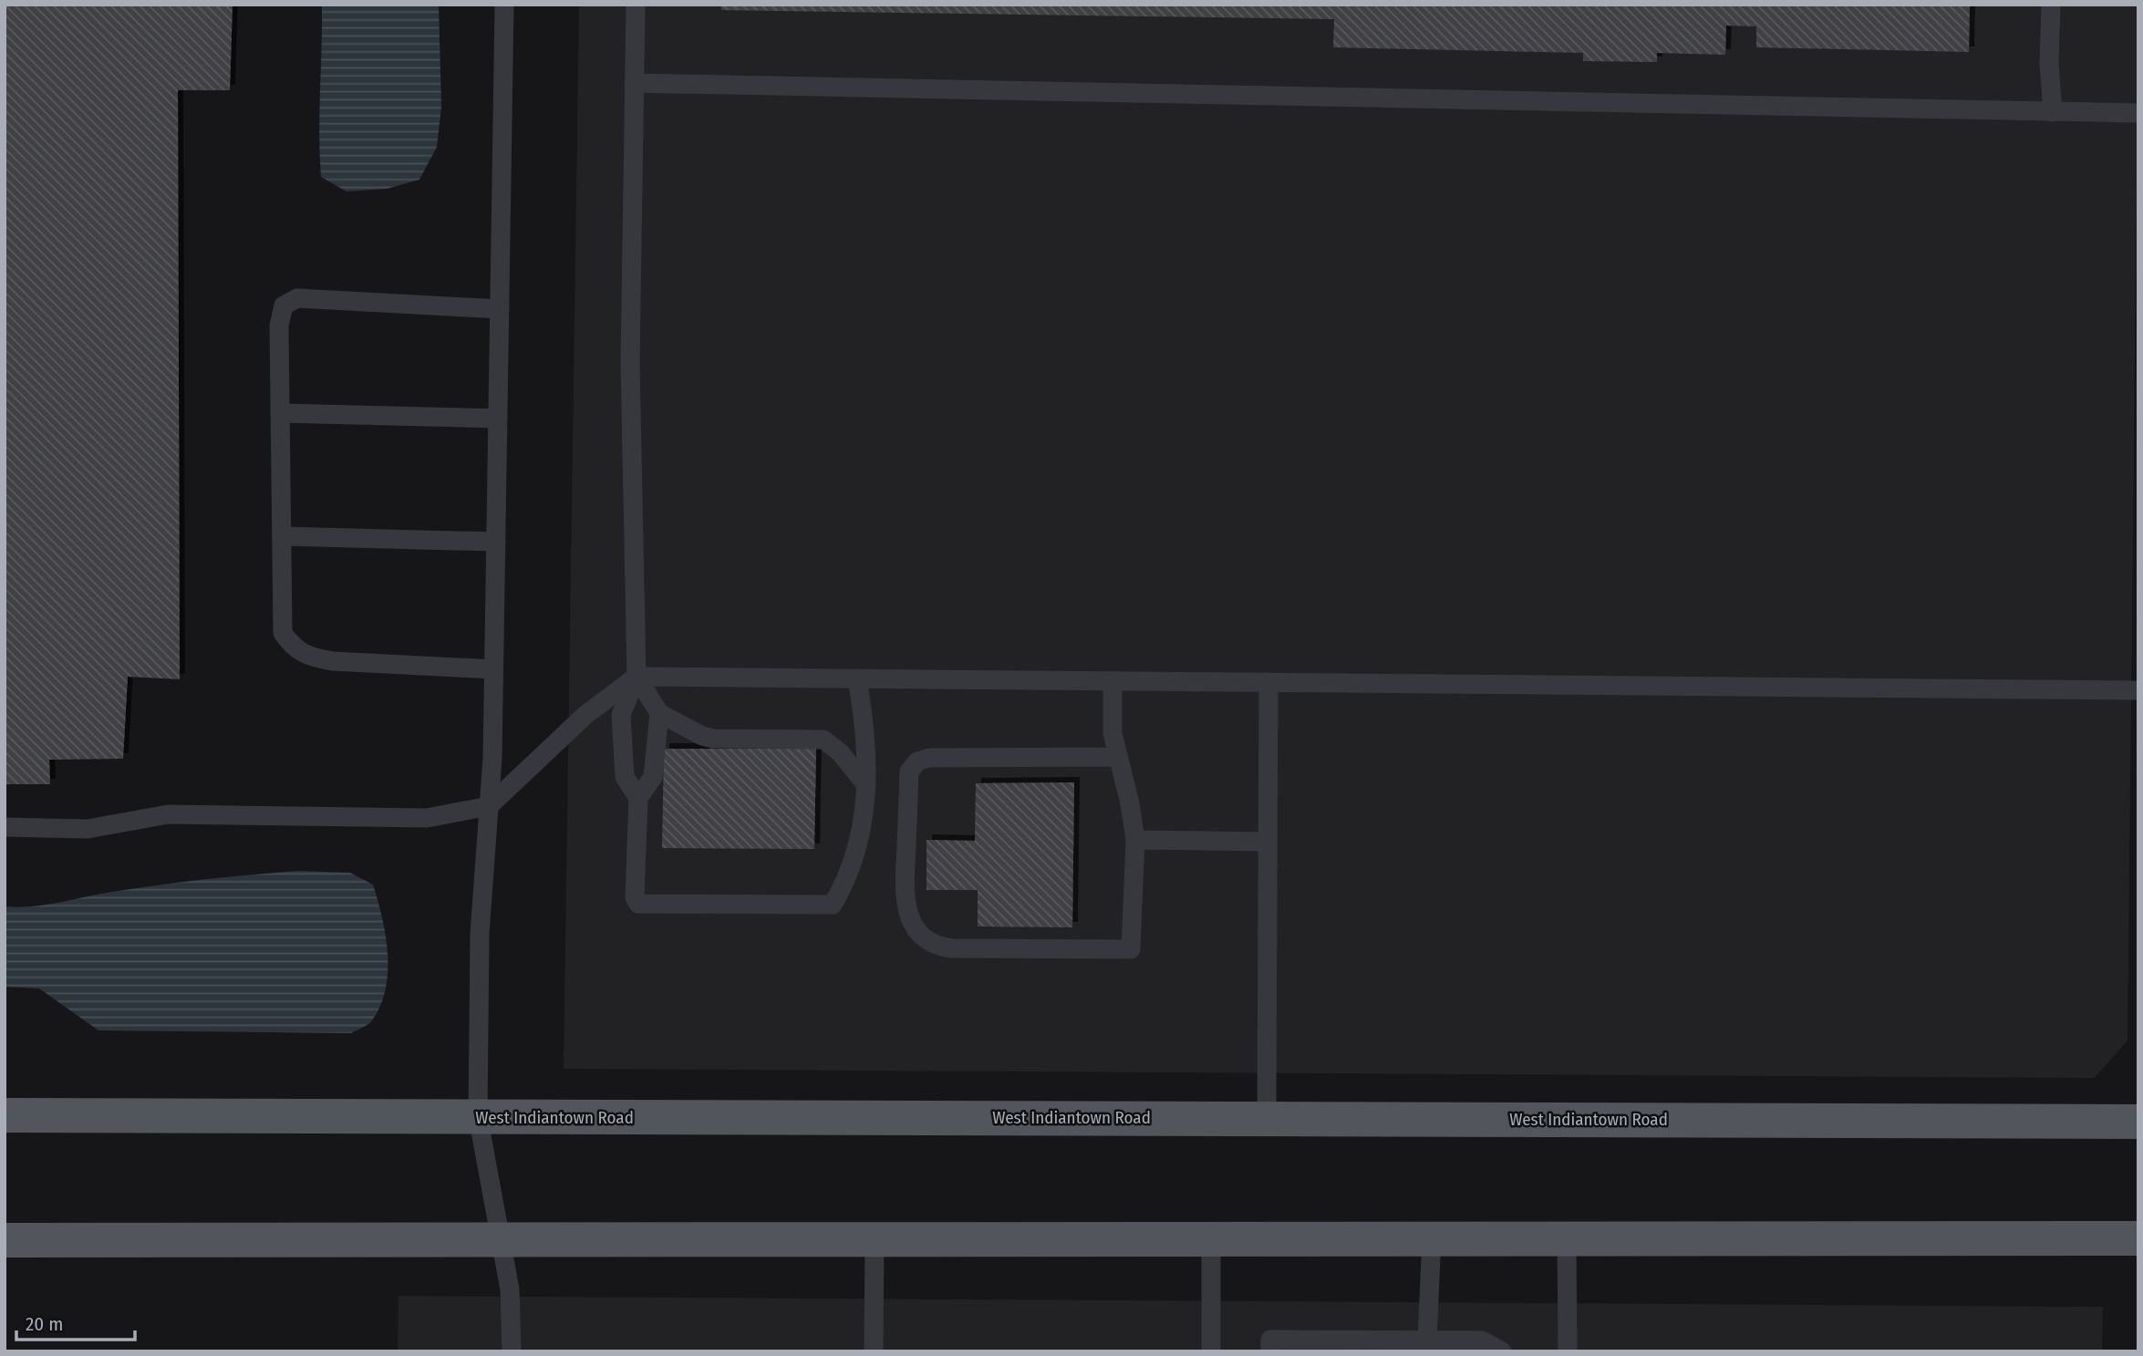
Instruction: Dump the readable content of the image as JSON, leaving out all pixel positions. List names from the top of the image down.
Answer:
{
  "streets": {
    "main road": ["West Indiantown Road"]
  },
  "scale_bar": "20 m"
}
